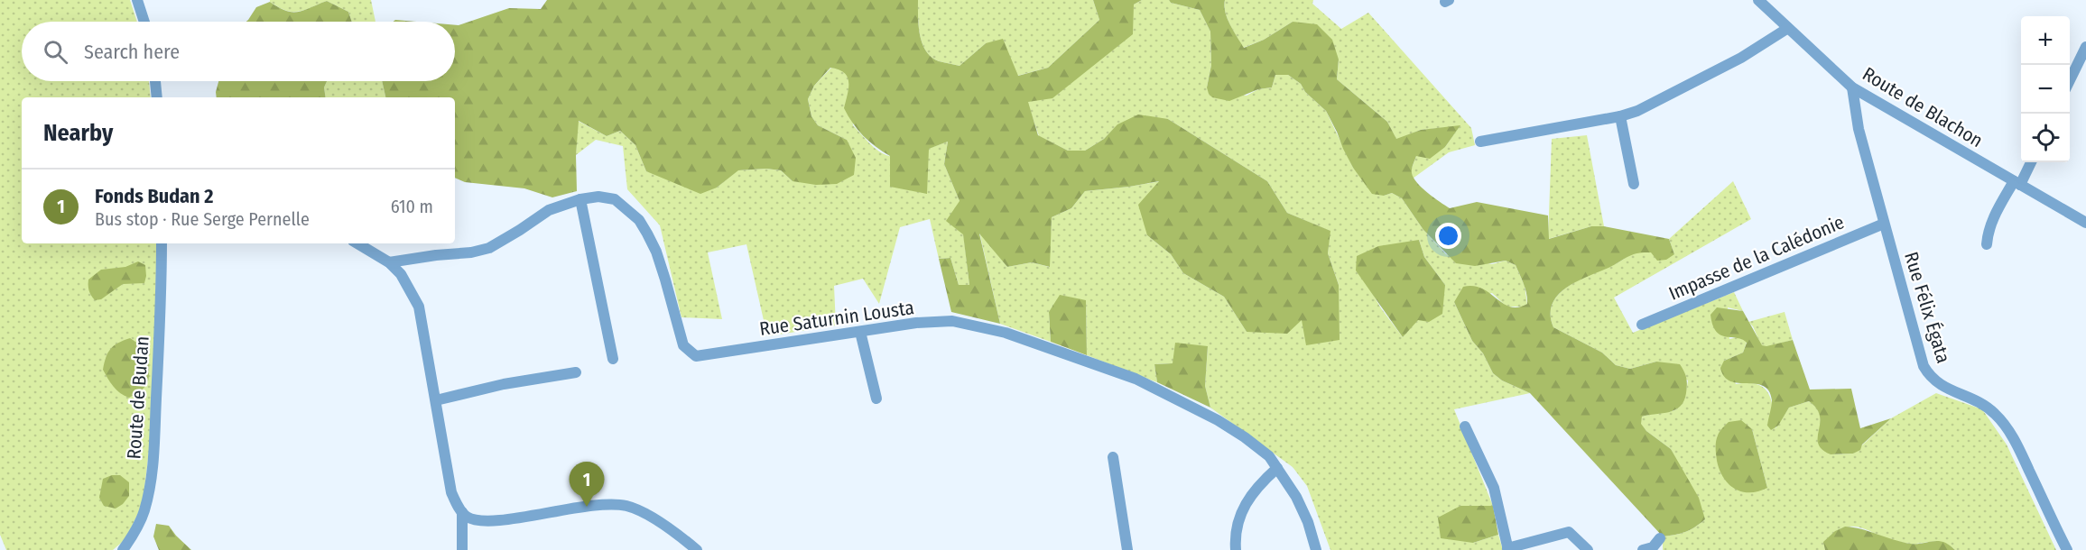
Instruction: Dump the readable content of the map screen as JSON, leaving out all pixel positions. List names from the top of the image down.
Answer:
{
  "streets": {
    "street": [
      "Route de Blachon",
      "Impasse de la Calédonie",
      "Rue Félix Égata",
      "Rue Saturnin Lousta",
      "Route de Budan"
    ]
  },
  "crossings": [
    ["Route de Blachon", "Rue Félix Égata"],
    ["Impasse de la Calédonie", "Rue Félix Égata"]
  ],
  "page": {
    "map_buttons": ["+", "−"],
    "search": "Search here",
    "heading": "Nearby",
    "list": [
      {
        "mark": "1",
        "name": "Fonds Budan 2",
        "note": "Bus stop · Rue Serge Pernelle",
        "value": "610 m"
      }
    ],
    "pins": "1"
  }
}
